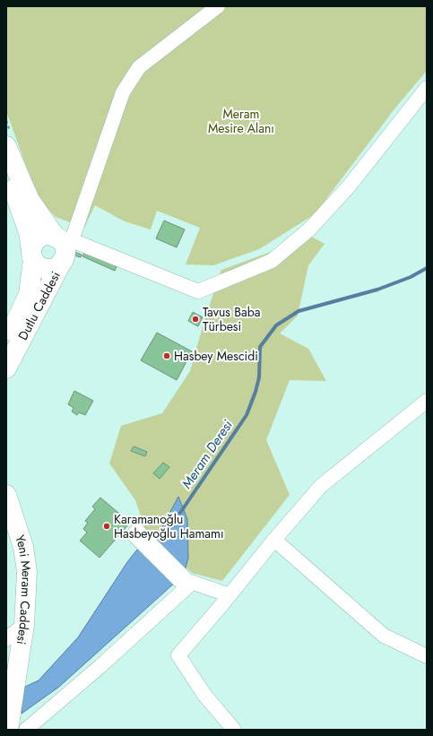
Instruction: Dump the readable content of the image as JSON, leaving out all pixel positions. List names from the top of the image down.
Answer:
{
  "streets": {
    "main road": ["Dutlu Caddesi", "Yeni Meram Caddesi"]
  },
  "water": ["Meram Deresi"],
  "parks": ["Meram Mesire Alanı"],
  "places": ["Tavus Baba Türbesi", "Hasbey Mescidi", "Karamanoğlu Hasbeyoğlu Hamamı"]
}
